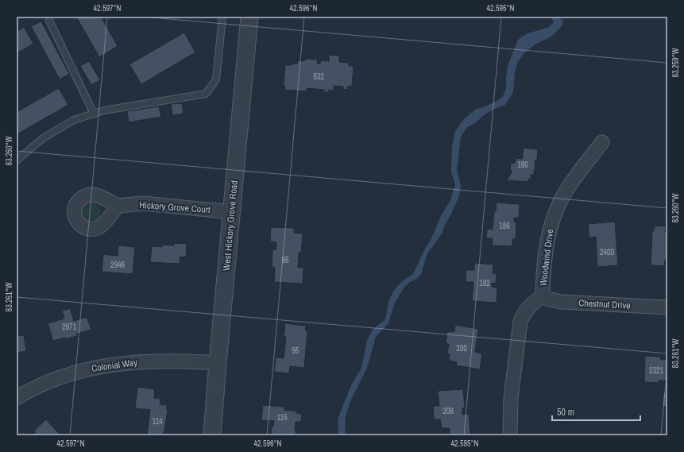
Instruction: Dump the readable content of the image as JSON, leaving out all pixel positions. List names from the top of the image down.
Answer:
{
  "streets": {
    "street": [
      "Hickory Grove Court",
      "West Hickory Grove Road",
      "Woodwind Drive",
      "Chestnut Drive",
      "Colonial Way"
    ]
  },
  "crossings": [
    ["Hickory Grove Court", "West Hickory Grove Road"],
    ["West Hickory Grove Road", "Colonial Way"],
    ["Woodwind Drive", "Chestnut Drive"]
  ],
  "house_numbers": [
    "532",
    "180",
    "186",
    "2400",
    "85",
    "2946",
    "192",
    "2971",
    "200",
    "95",
    "2321",
    "208",
    "115",
    "114"
  ],
  "scale_bar": "50 m",
  "coordinates": [
    "42.597°N",
    "42.596°N",
    "42.595°N",
    "83.259°W",
    "83.260°W",
    "83.261°W"
  ]
}
